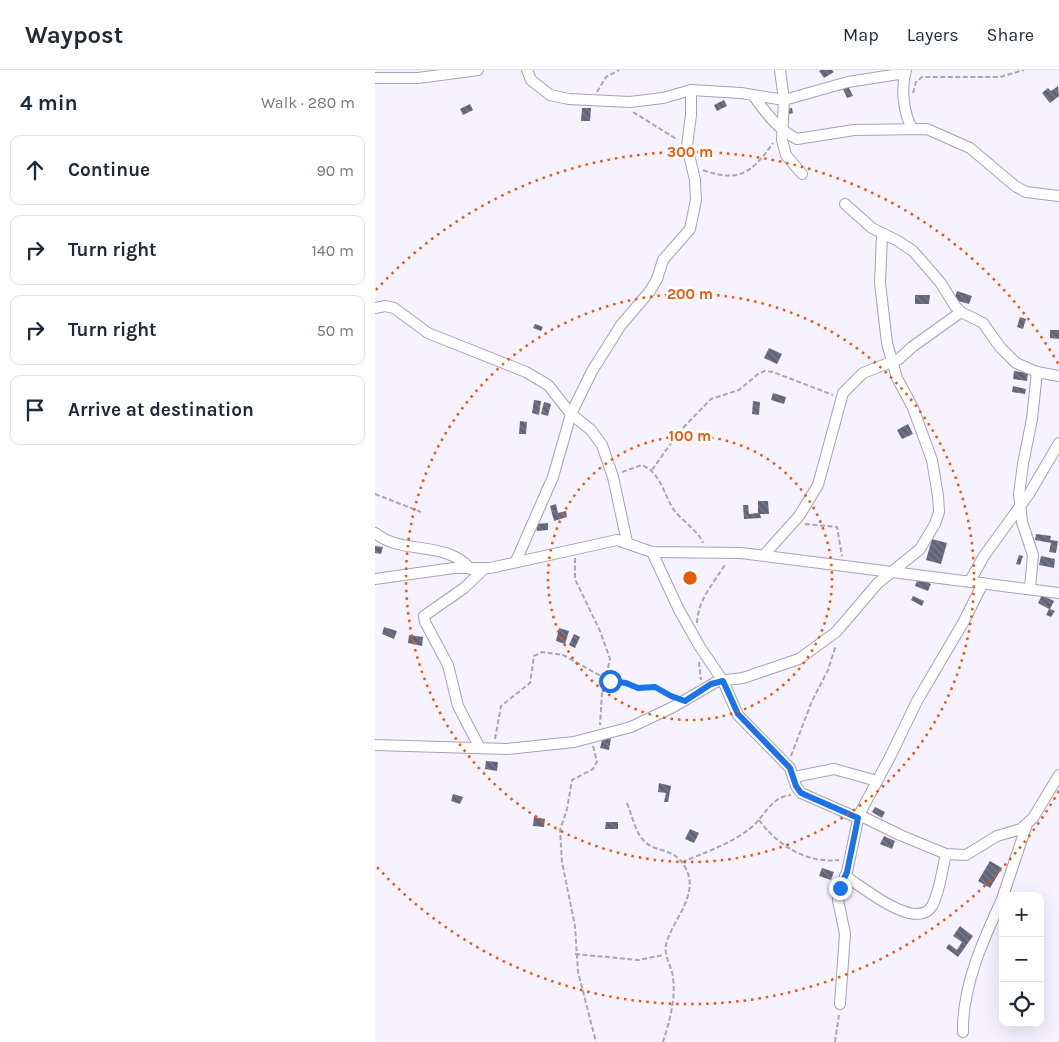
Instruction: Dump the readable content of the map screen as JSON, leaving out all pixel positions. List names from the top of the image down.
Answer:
{
  "page": {
    "header": "Waypost",
    "nav": ["Map", "Layers", "Share"],
    "heading": ["4 min", "Walk · 280 m"],
    "list": [
      ["Continue", "90 m"],
      ["Turn right", "140 m"],
      ["Turn right", "50 m"],
      "Arrive at destination"
    ],
    "map_buttons": ["+", "−"]
  },
  "rings": ["300 m", "200 m", "100 m"]
}
